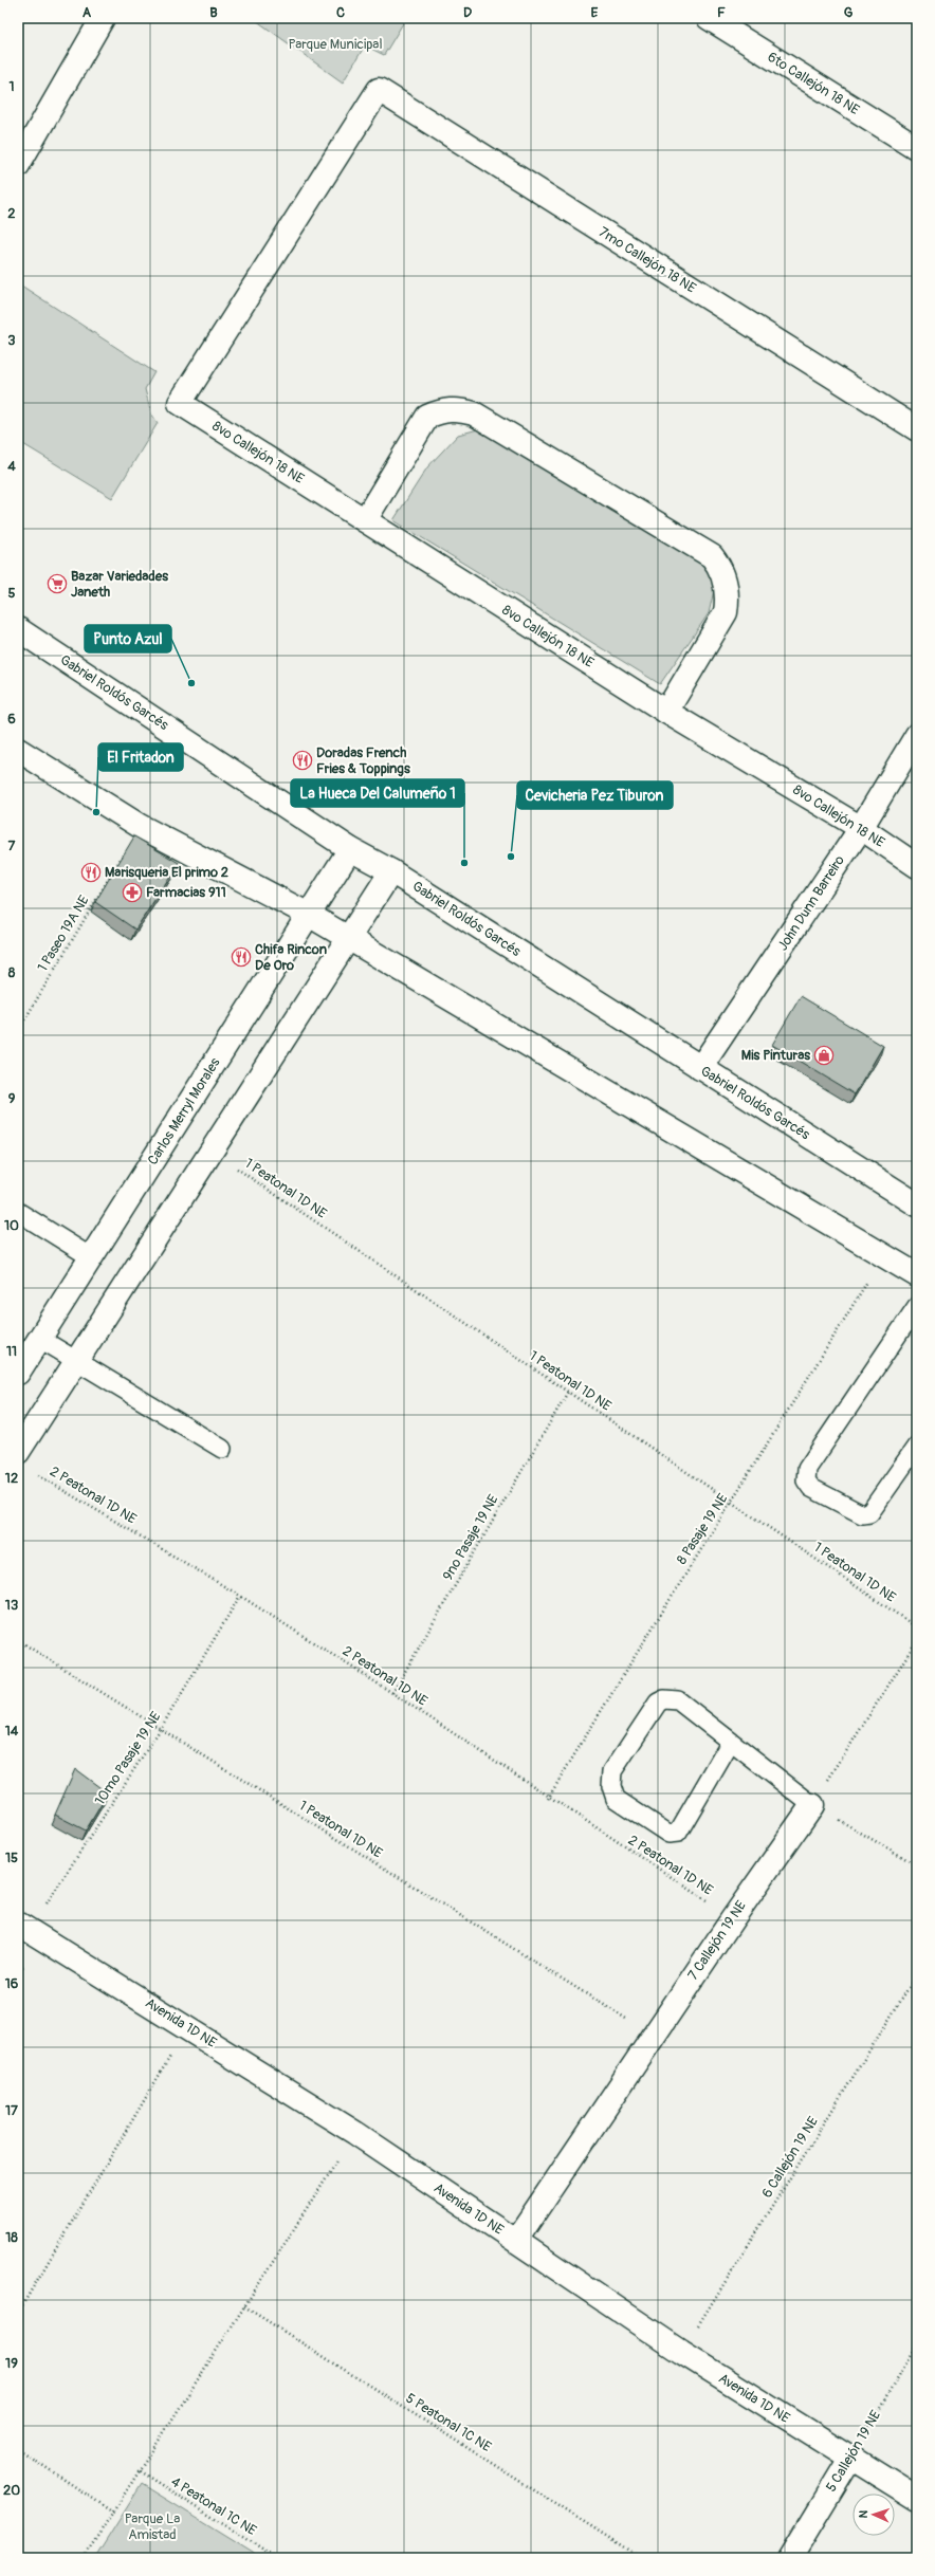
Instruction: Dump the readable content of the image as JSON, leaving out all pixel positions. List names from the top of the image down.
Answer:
{
  "streets": {
    "street": [
      "6to Callejón 18 NE",
      "7mo Callejón 18 NE",
      "8vo Callejón 18 NE",
      "Gabriel Roldós Garcés",
      "John Dunn Barreiro",
      "Carlos Merryl Morales",
      "7 Callejón 19 NE",
      "Avenida 1D NE",
      "5 Callejón 19 NE"
    ],
    "path": [
      "1 Paseo 19A NE",
      "1 Peatonal 1D NE",
      "2 Peatonal 1D NE",
      "8 Pasaje 19 NE",
      "9no Pasaje 19 NE",
      "10mo Pasaje 19 NE",
      "6 Callejón 19 NE",
      "5 Peatonal 1C NE",
      "4 Peatonal 1C NE"
    ]
  },
  "crossings": [
    ["7mo Callejón 18 NE", "8vo Callejón 18 NE"],
    ["8vo Callejón 18 NE", "John Dunn Barreiro"],
    ["Gabriel Roldós Garcés", "John Dunn Barreiro"],
    ["Gabriel Roldós Garcés", "Carlos Merryl Morales"],
    ["1 Peatonal 1D NE", "8 Pasaje 19 NE"],
    ["1 Peatonal 1D NE", "9no Pasaje 19 NE"],
    ["1 Peatonal 1D NE", "10mo Pasaje 19 NE"],
    ["1 Peatonal 1D NE", "7 Callejón 19 NE"],
    ["2 Peatonal 1D NE", "8 Pasaje 19 NE"],
    ["2 Peatonal 1D NE", "9no Pasaje 19 NE"],
    ["2 Peatonal 1D NE", "10mo Pasaje 19 NE"],
    ["2 Peatonal 1D NE", "7 Callejón 19 NE"],
    ["10mo Pasaje 19 NE", "Avenida 1D NE"],
    ["7 Callejón 19 NE", "Avenida 1D NE"],
    ["Avenida 1D NE", "6 Callejón 19 NE"],
    ["Avenida 1D NE", "5 Callejón 19 NE"]
  ],
  "parks": ["Parque Municipal", "Parque La Amistad"],
  "places": {
    "supermarket": ["Bazar Variedades Janeth"],
    "other": [
      "Punto Azul",
      "El Fritadon",
      "Cevicheria Pez Tiburon",
      "La Hueca Del Calumeño 1"
    ],
    "restaurant": ["Doradas French Fries & Toppings", "Marisqueria El primo 2", "Chifa Rincon De Oro"],
    "pharmacy": ["Farmacias 911"],
    "shop": ["Mis Pinturas"]
  },
  "north": "left",
  "grid": {
    "columns": [
      "A",
      "B",
      "C",
      "D",
      "E",
      "F",
      "G"
    ],
    "rows": [
      "1",
      "2",
      "3",
      "4",
      "5",
      "6",
      "7",
      "8",
      "9",
      "10",
      "11",
      "12",
      "13",
      "14",
      "15",
      "16",
      "17",
      "18",
      "19",
      "20"
    ]
  }
}
